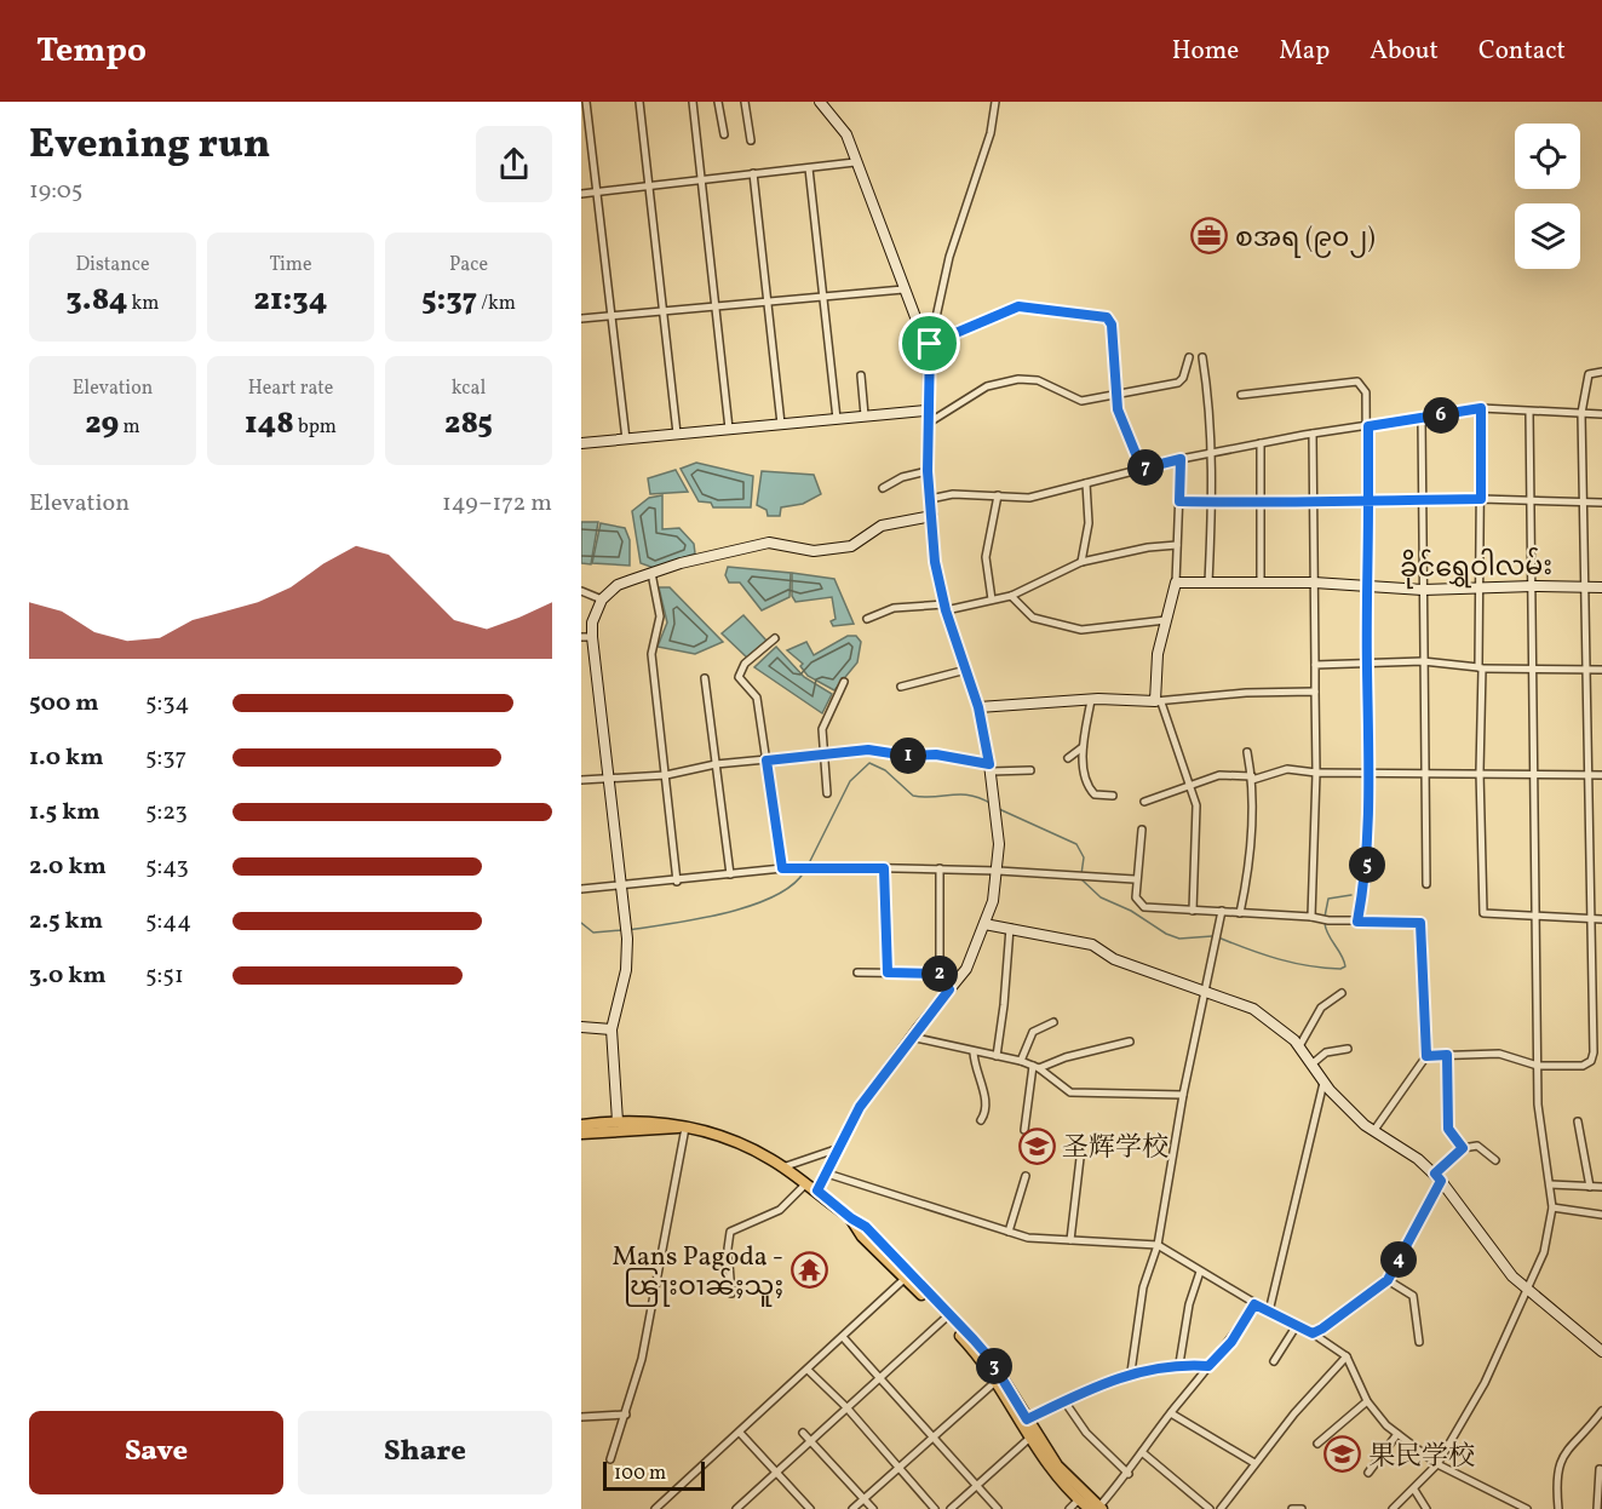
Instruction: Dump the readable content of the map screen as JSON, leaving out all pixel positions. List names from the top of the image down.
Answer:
{
  "streets": {
    "street": ["ခိုင်ရွှေဝါလမ်း"]
  },
  "places": {
    "office": ["စအရ (၉၀၂)"],
    "school or university": ["圣辉学校", "果民学校"],
    "temple": ["Mans Pagoda - ၽြႃးဝၢၼ်ႈသူႈ"]
  },
  "scale_bar": "100 m",
  "page": {
    "header": "Tempo",
    "nav": [
      "Home",
      "Map",
      "About",
      "Contact"
    ],
    "heading": ["Evening run", "19:05"],
    "stats": [
      ["Distance", "3.84 km"],
      ["Time", "21:34"],
      ["Pace", "5:37 /km"],
      ["Elevation", "29 m"],
      ["Heart rate", "148 bpm"],
      ["kcal", "285"]
    ],
    "pins": [
      "6",
      "7",
      "1",
      "5",
      "2",
      "4",
      "3"
    ],
    "chart": ["Elevation", "149–172 m"],
    "list": [
      {
        "name": "500 m",
        "note": "5:34"
      },
      {
        "name": "1.0 km",
        "note": "5:37"
      },
      {
        "name": "1.5 km",
        "note": "5:23"
      },
      {
        "name": "2.0 km",
        "note": "5:43"
      },
      {
        "name": "2.5 km",
        "note": "5:44"
      },
      {
        "name": "3.0 km",
        "note": "5:51"
      }
    ],
    "buttons": ["Save", "Share"],
    "scale": "100 m"
  }
}
